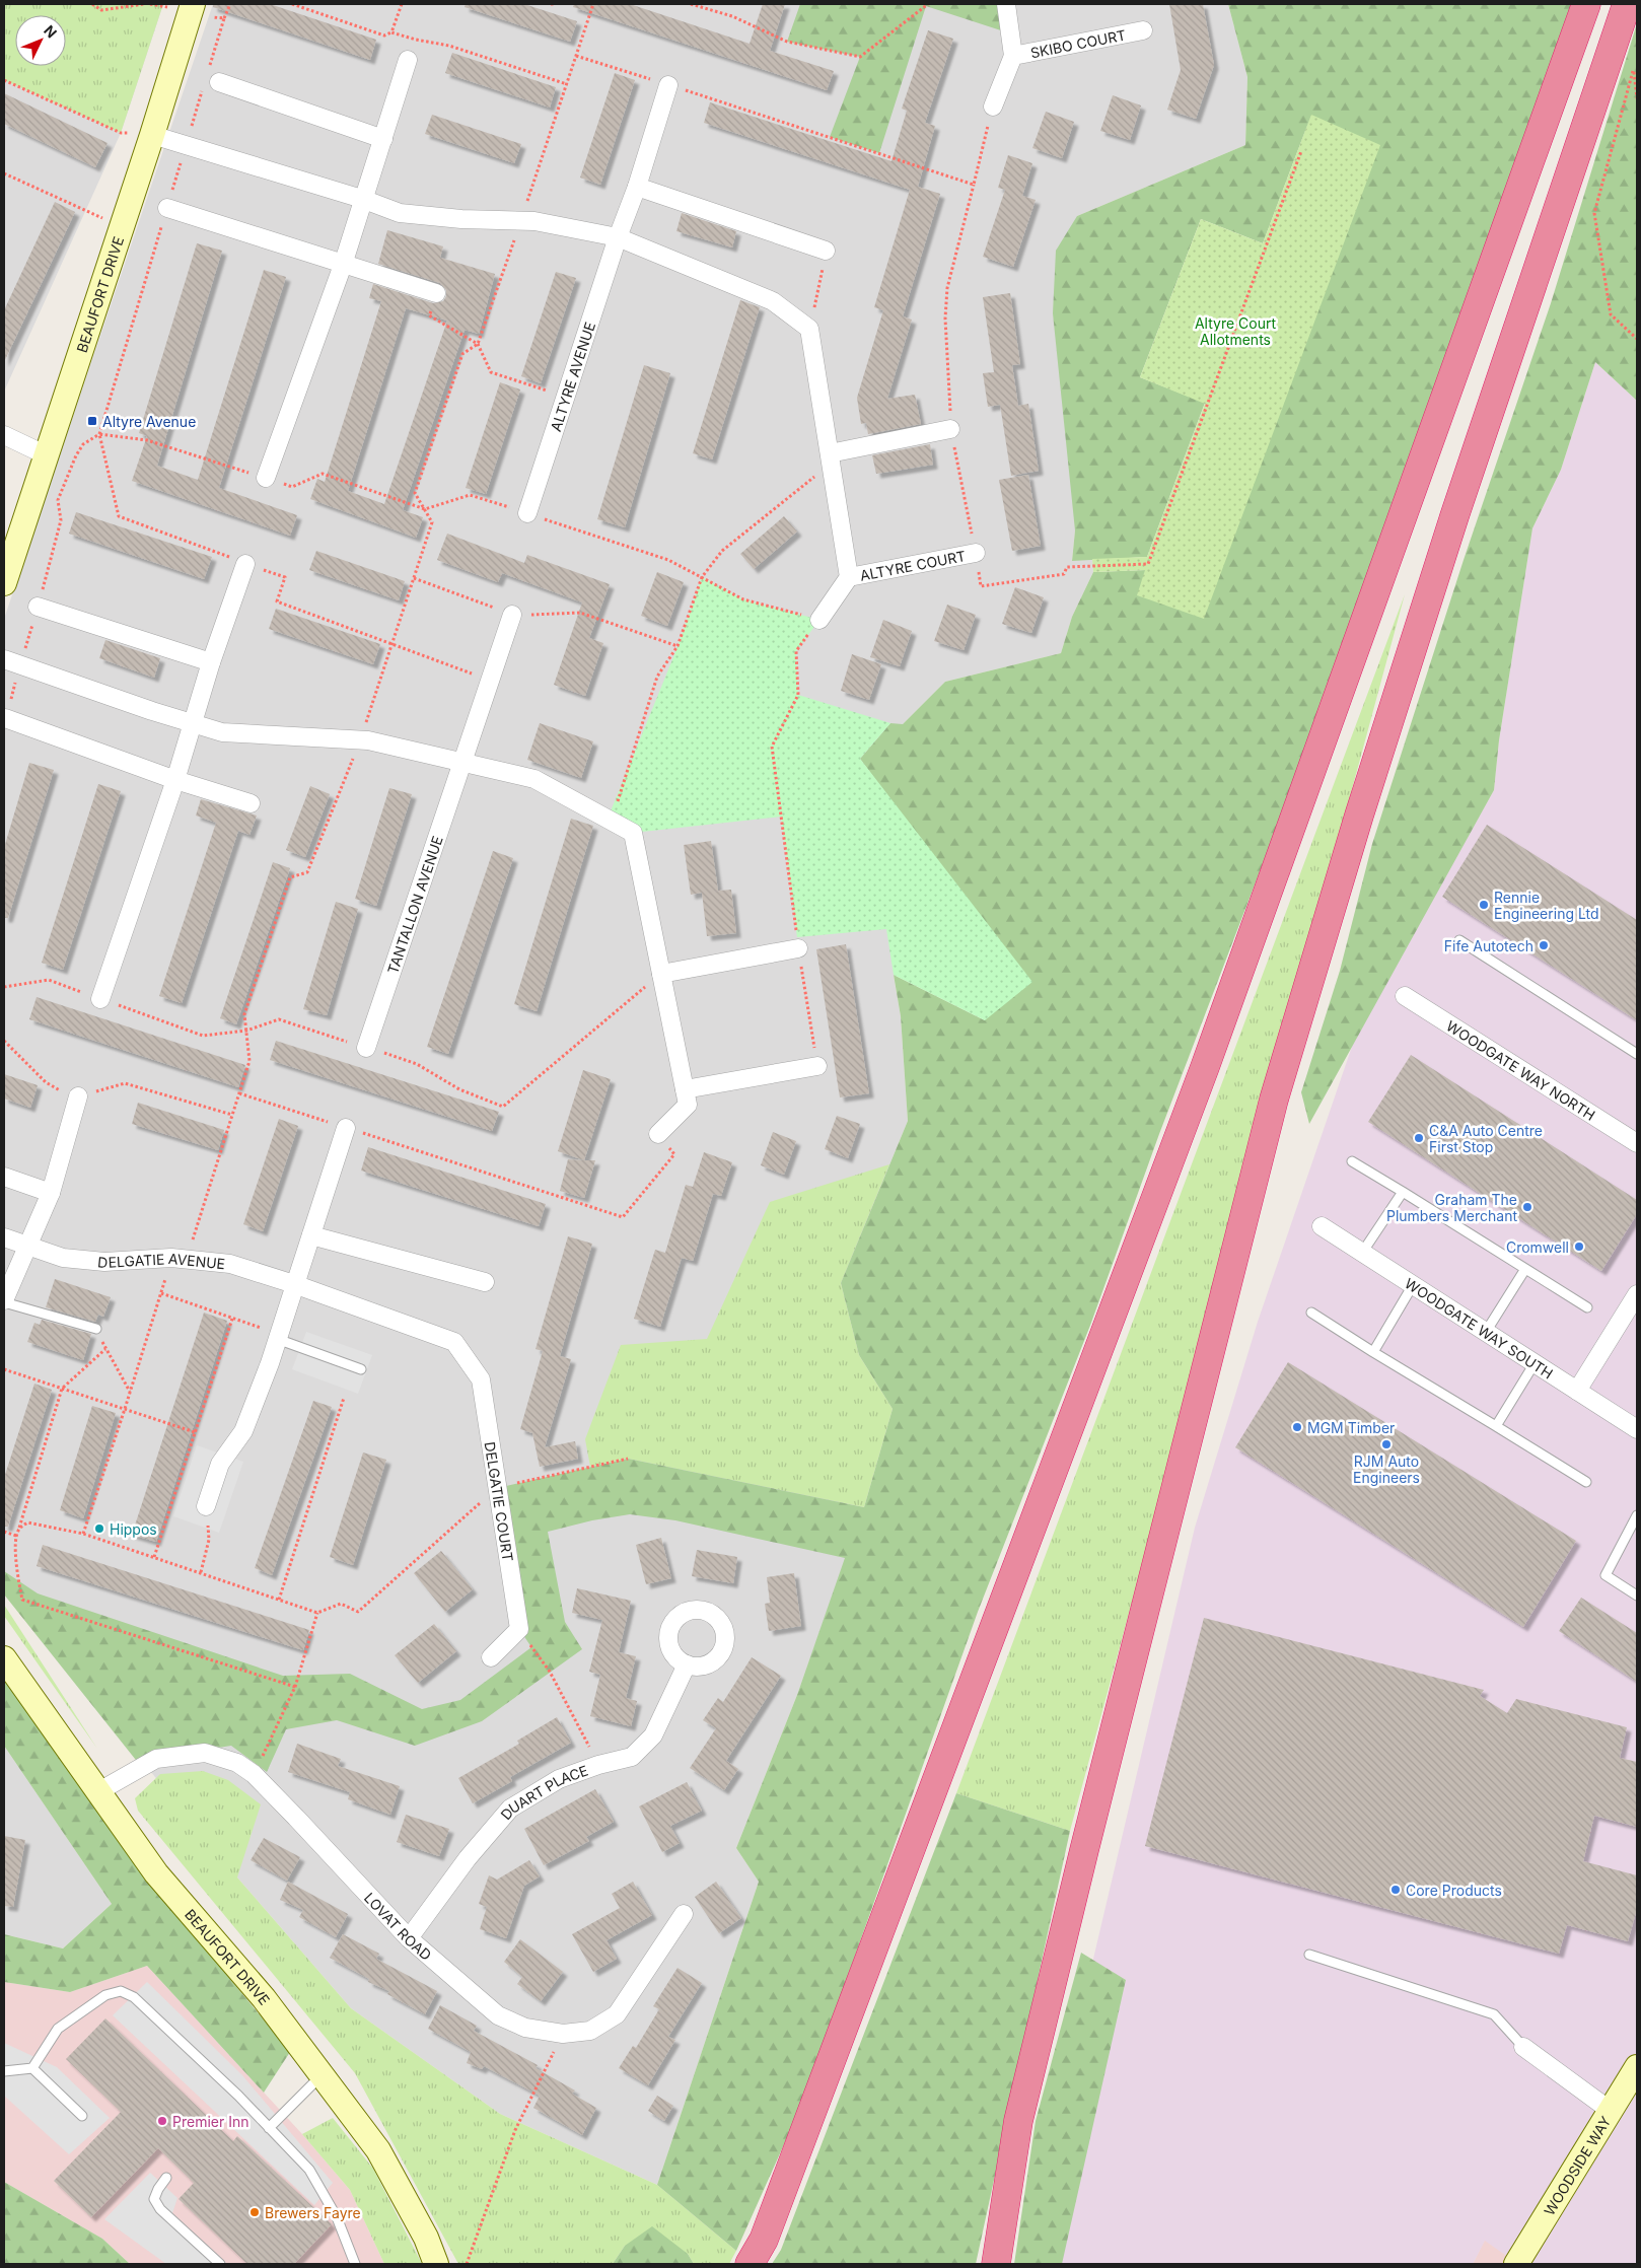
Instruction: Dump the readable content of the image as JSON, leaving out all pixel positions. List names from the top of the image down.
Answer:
{
  "streets": {
    "street": [
      "SKIBO COURT",
      "BEAUFORT DRIVE",
      "ALTYRE AVENUE",
      "ALTYRE COURT",
      "TANTALLON AVENUE",
      "WOODGATE WAY NORTH",
      "DELGATIE AVENUE",
      "WOODGATE WAY SOUTH",
      "DELGATIE COURT",
      "DUART PLACE",
      "LOVAT ROAD",
      "WOODSIDE WAY"
    ]
  },
  "crossings": [
    ["BEAUFORT DRIVE", "LOVAT ROAD"],
    ["DELGATIE AVENUE", "DELGATIE COURT"],
    ["DUART PLACE", "LOVAT ROAD"]
  ],
  "parks": ["Altyre Court Allotments"],
  "places": {
    "transit": ["Altyre Avenue"],
    "other": [
      "Rennie Engineering Ltd",
      "Fife Autotech",
      "C&A Auto Centre First Stop",
      "Graham The Plumbers Merchant",
      "Cromwell",
      "MGM Timber",
      "RJM Auto Engineers",
      "Hippos",
      "Core Products",
      "Premier Inn",
      "Brewers Fayre"
    ]
  },
  "north": "top right"
}
